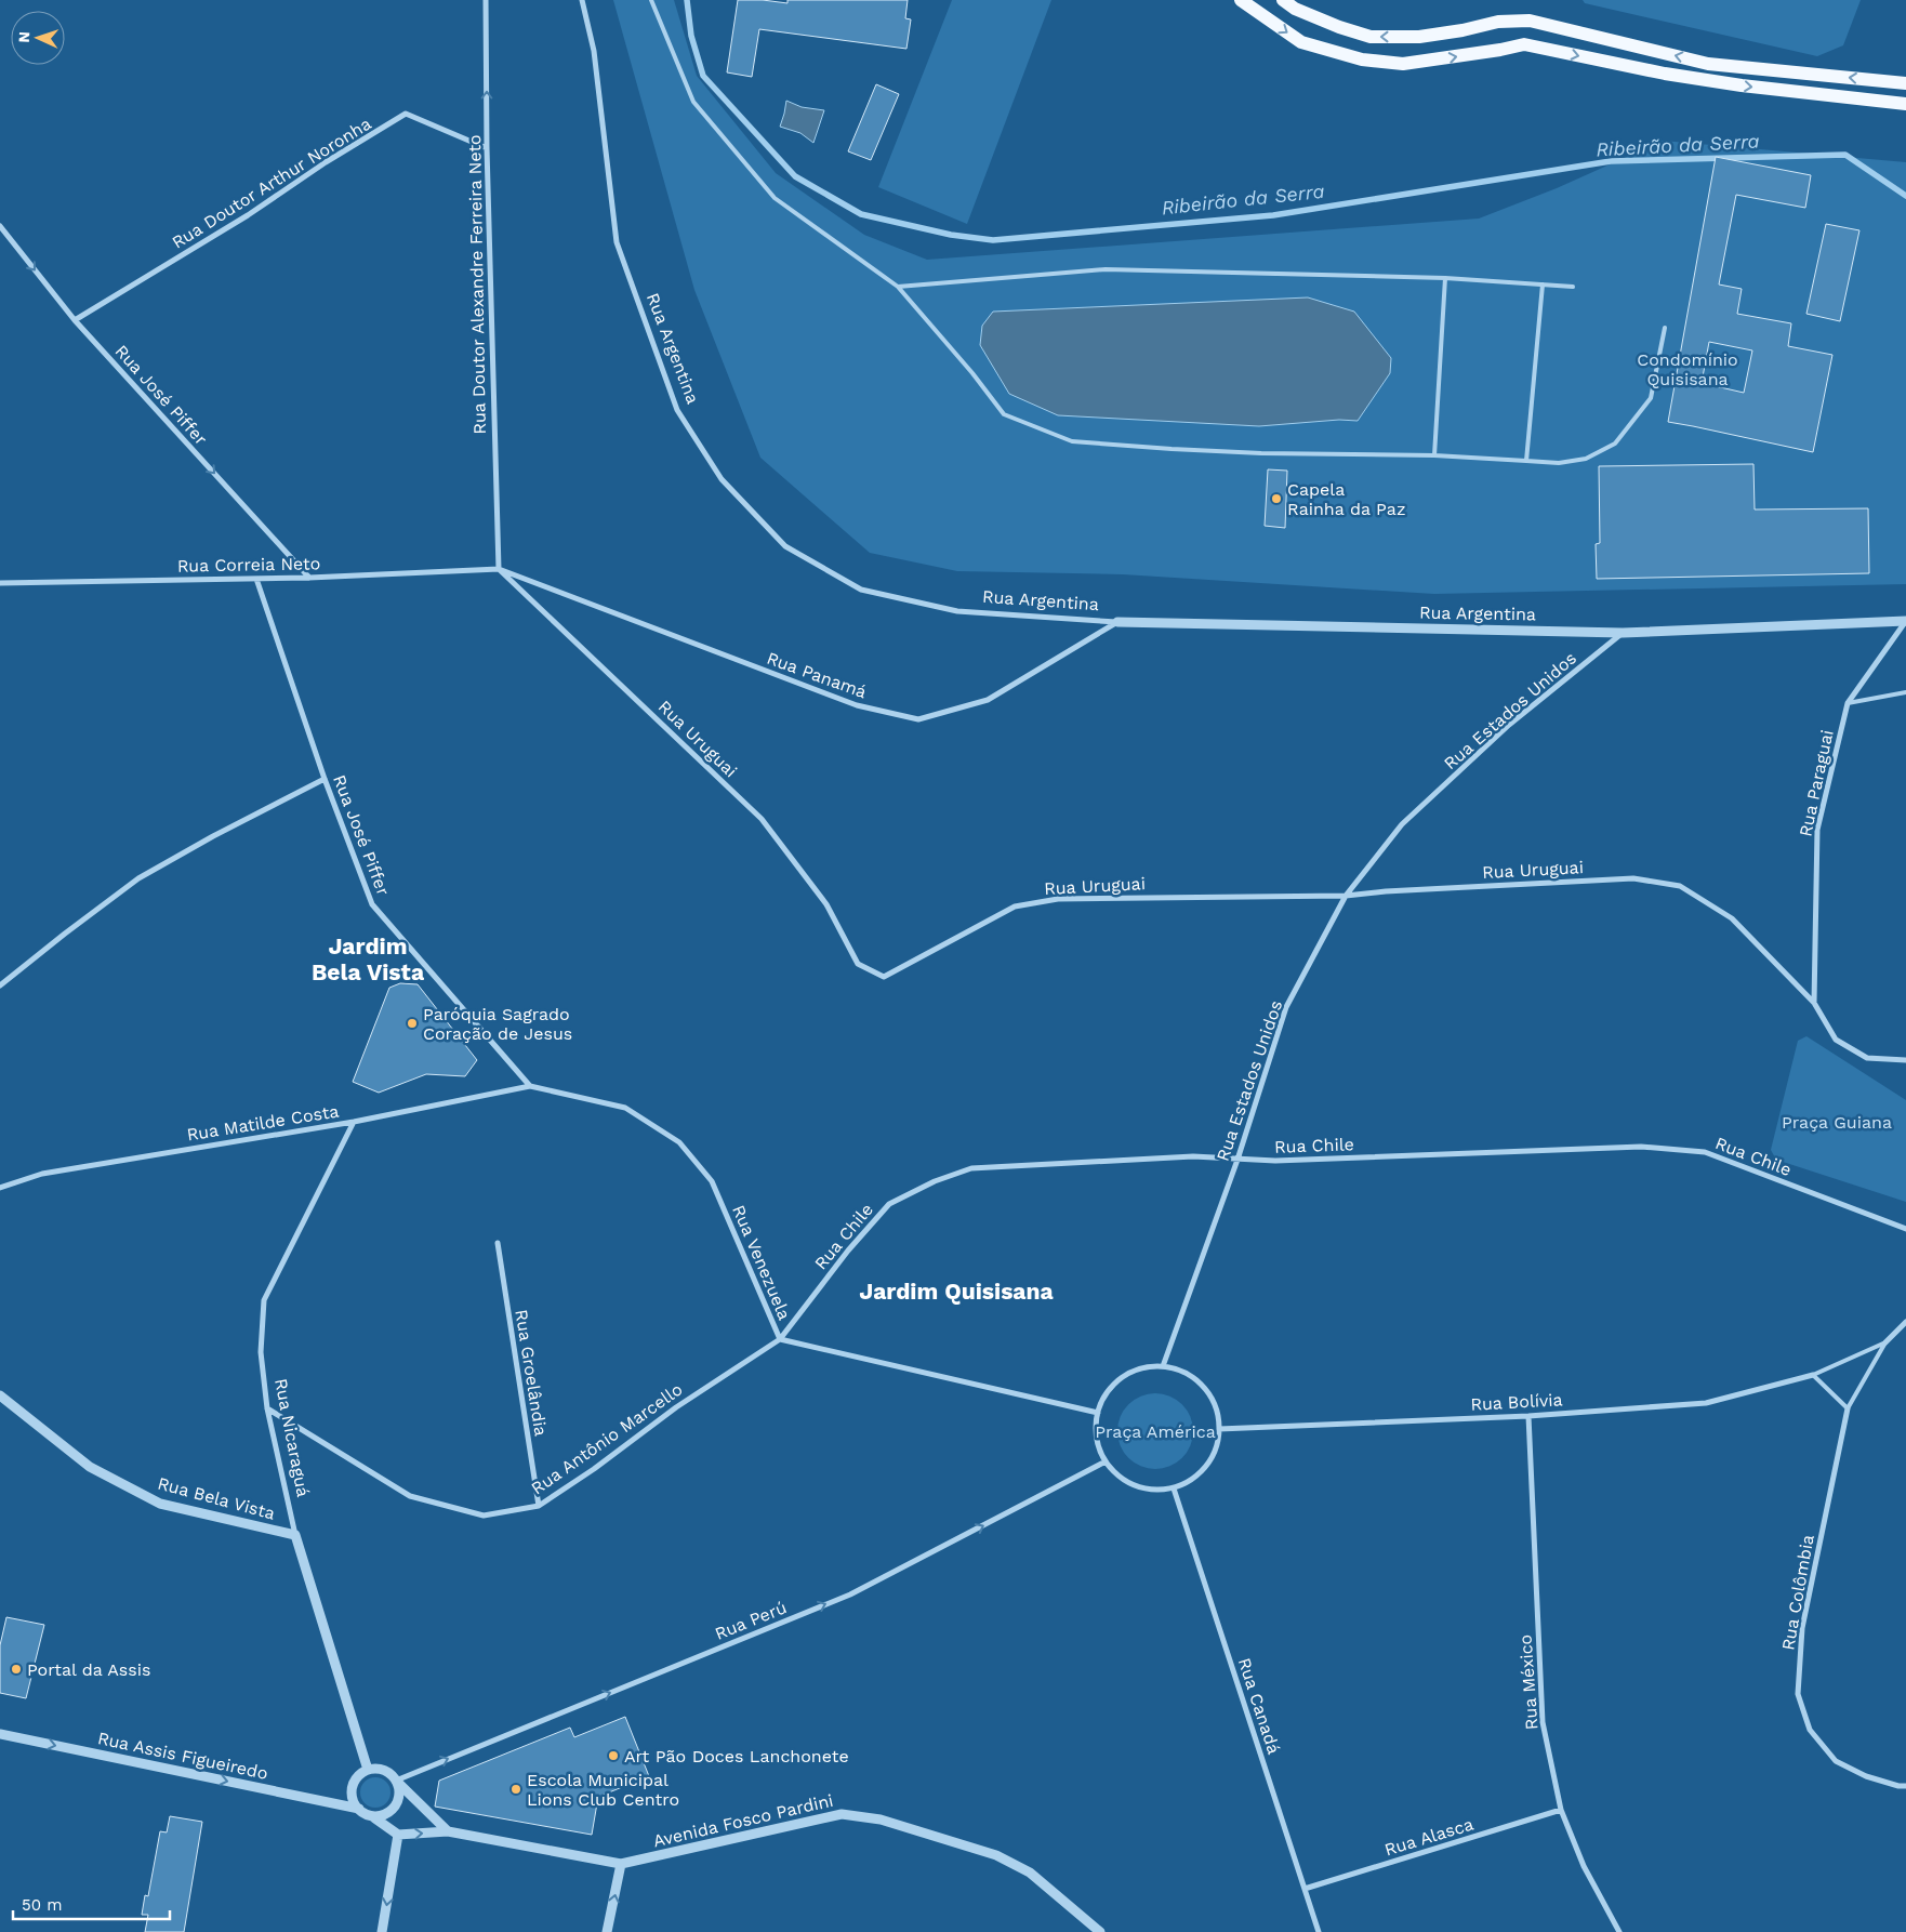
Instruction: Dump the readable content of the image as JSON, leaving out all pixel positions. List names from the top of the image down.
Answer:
{
  "streets": {
    "street": [
      "Rua Doutor Arthur Noronha",
      "Rua Doutor Alexandre Ferreira Neto",
      "Rua Argentina",
      "Rua José Piffer",
      "Rua Correia Neto",
      "Rua Panamá",
      "Rua Estados Unidos",
      "Rua Uruguai",
      "Rua Paraguai",
      "Rua Matilde Costa",
      "Rua Chile",
      "Rua Venezuela",
      "Rua Groelândia",
      "Rua Bolívia",
      "Rua Nicaraguá",
      "Rua Antônio Marcello",
      "Rua Bela Vista",
      "Rua Colômbia",
      "Rua Perú",
      "Rua México",
      "Rua Canadá",
      "Rua Assis Figueiredo",
      "Avenida Fosco Pardini",
      "Rua Alasca"
    ]
  },
  "crossings": [
    ["Rua Doutor Arthur Noronha", "Rua Doutor Alexandre Ferreira Neto"],
    ["Rua Doutor Arthur Noronha", "Rua José Piffer"],
    ["Rua Doutor Alexandre Ferreira Neto", "Rua Correia Neto"],
    ["Rua Doutor Alexandre Ferreira Neto", "Rua Panamá"],
    ["Rua Doutor Alexandre Ferreira Neto", "Rua Uruguai"],
    ["Rua Argentina", "Rua Panamá"],
    ["Rua Argentina", "Rua Estados Unidos"],
    ["Rua Argentina", "Rua Paraguai"],
    ["Rua José Piffer", "Rua Correia Neto"],
    ["Rua José Piffer", "Rua Matilde Costa"],
    ["Rua José Piffer", "Rua Venezuela"],
    ["Rua Correia Neto", "Rua Panamá"],
    ["Rua Correia Neto", "Rua Uruguai"],
    ["Rua Panamá", "Rua Uruguai"],
    ["Rua Estados Unidos", "Rua Uruguai"],
    ["Rua Estados Unidos", "Rua Chile"],
    ["Rua Estados Unidos", "Rua Venezuela"],
    ["Rua Estados Unidos", "Rua Bolívia"],
    ["Rua Estados Unidos", "Rua Perú"],
    ["Rua Estados Unidos", "Rua Canadá"],
    ["Rua Uruguai", "Rua Paraguai"],
    ["Rua Matilde Costa", "Rua Venezuela"],
    ["Rua Matilde Costa", "Rua Nicaraguá"],
    ["Rua Chile", "Rua Venezuela"],
    ["Rua Chile", "Rua Antônio Marcello"],
    ["Rua Venezuela", "Rua Bolívia"],
    ["Rua Venezuela", "Rua Antônio Marcello"],
    ["Rua Venezuela", "Rua Perú"],
    ["Rua Venezuela", "Rua Canadá"],
    ["Rua Groelândia", "Rua Antônio Marcello"],
    ["Rua Bolívia", "Rua Perú"],
    ["Rua Bolívia", "Rua México"],
    ["Rua Bolívia", "Rua Canadá"],
    ["Rua Nicaraguá", "Rua Antônio Marcello"],
    ["Rua Nicaraguá", "Rua Bela Vista"],
    ["Rua Nicaraguá", "Rua Perú"],
    ["Rua Nicaraguá", "Rua Assis Figueiredo"],
    ["Rua Perú", "Rua Canadá"],
    ["Rua Perú", "Rua Assis Figueiredo"],
    ["Rua México", "Rua Alasca"],
    ["Rua Canadá", "Rua Alasca"]
  ],
  "one_way": ["Rua José Piffer", "Rua Perú", "Rua Assis Figueiredo"],
  "districts": ["Jardim Bela Vista", "Jardim Quisisana"],
  "water": ["Ribeirão da Serra"],
  "parks": ["Condomínio Quisisana", "Praça Guiana", "Praça América"],
  "places": [
    "Capela Rainha da Paz",
    "Paróquia Sagrado Coração de Jesus",
    "Portal da Assis",
    "Art Pão Doces Lanchonete",
    "Escola Municipal Lions Club Centro"
  ],
  "scale_bar": "50 m",
  "north": "left"
}
